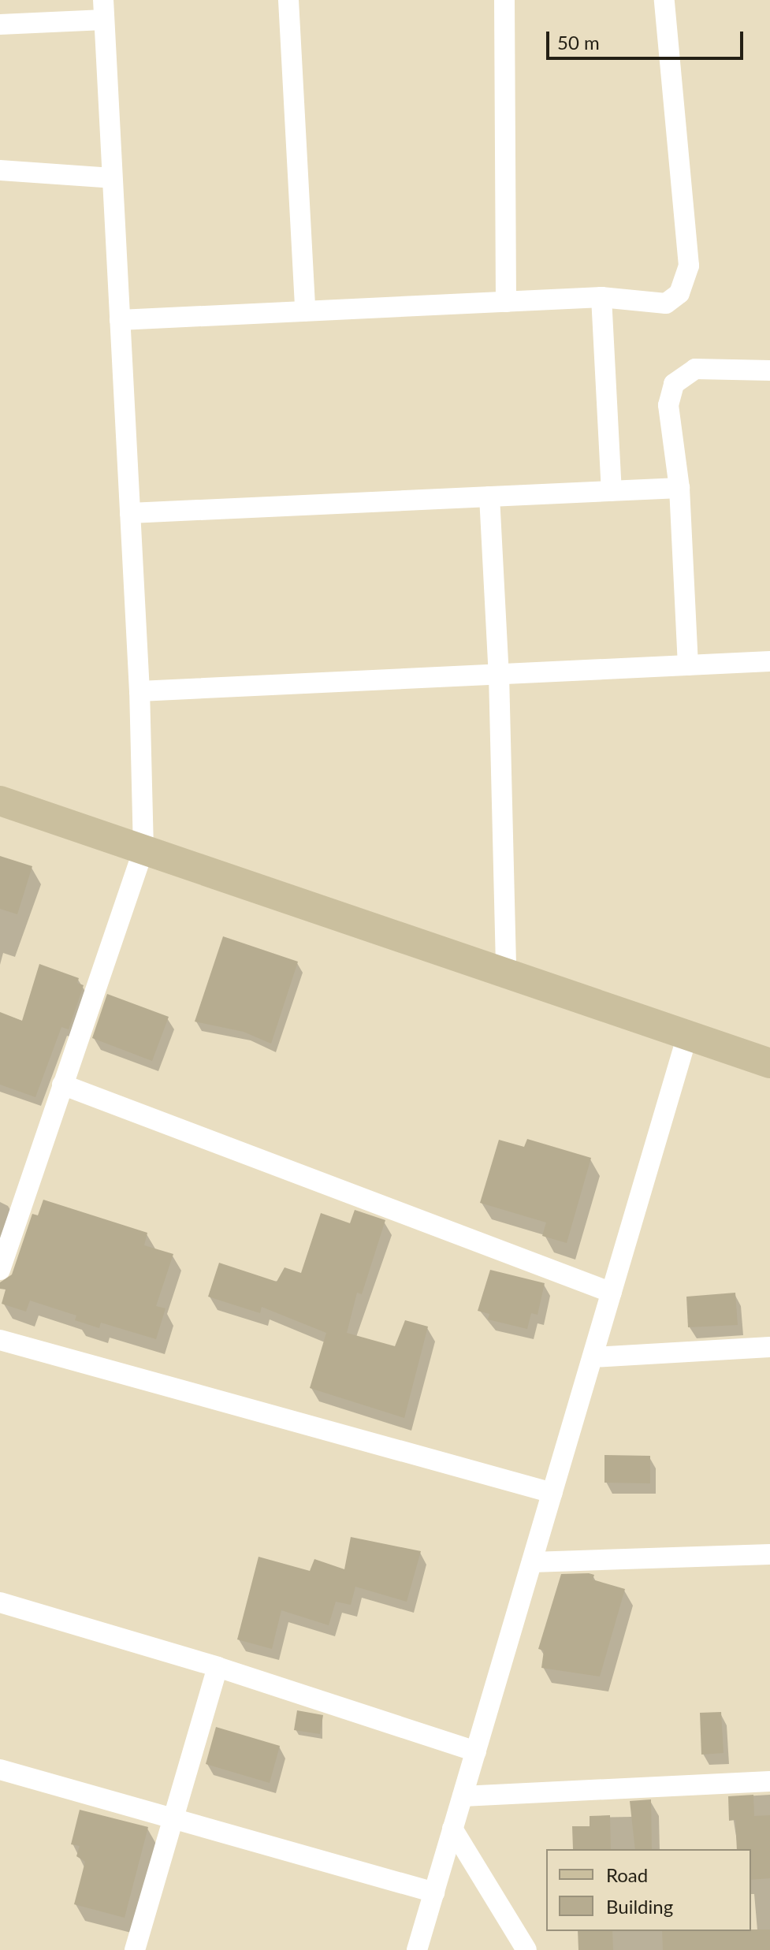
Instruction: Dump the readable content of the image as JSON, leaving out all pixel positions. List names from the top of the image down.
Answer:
{
  "legend": ["Road", "Building"],
  "scale_bar": "50 m"
}
